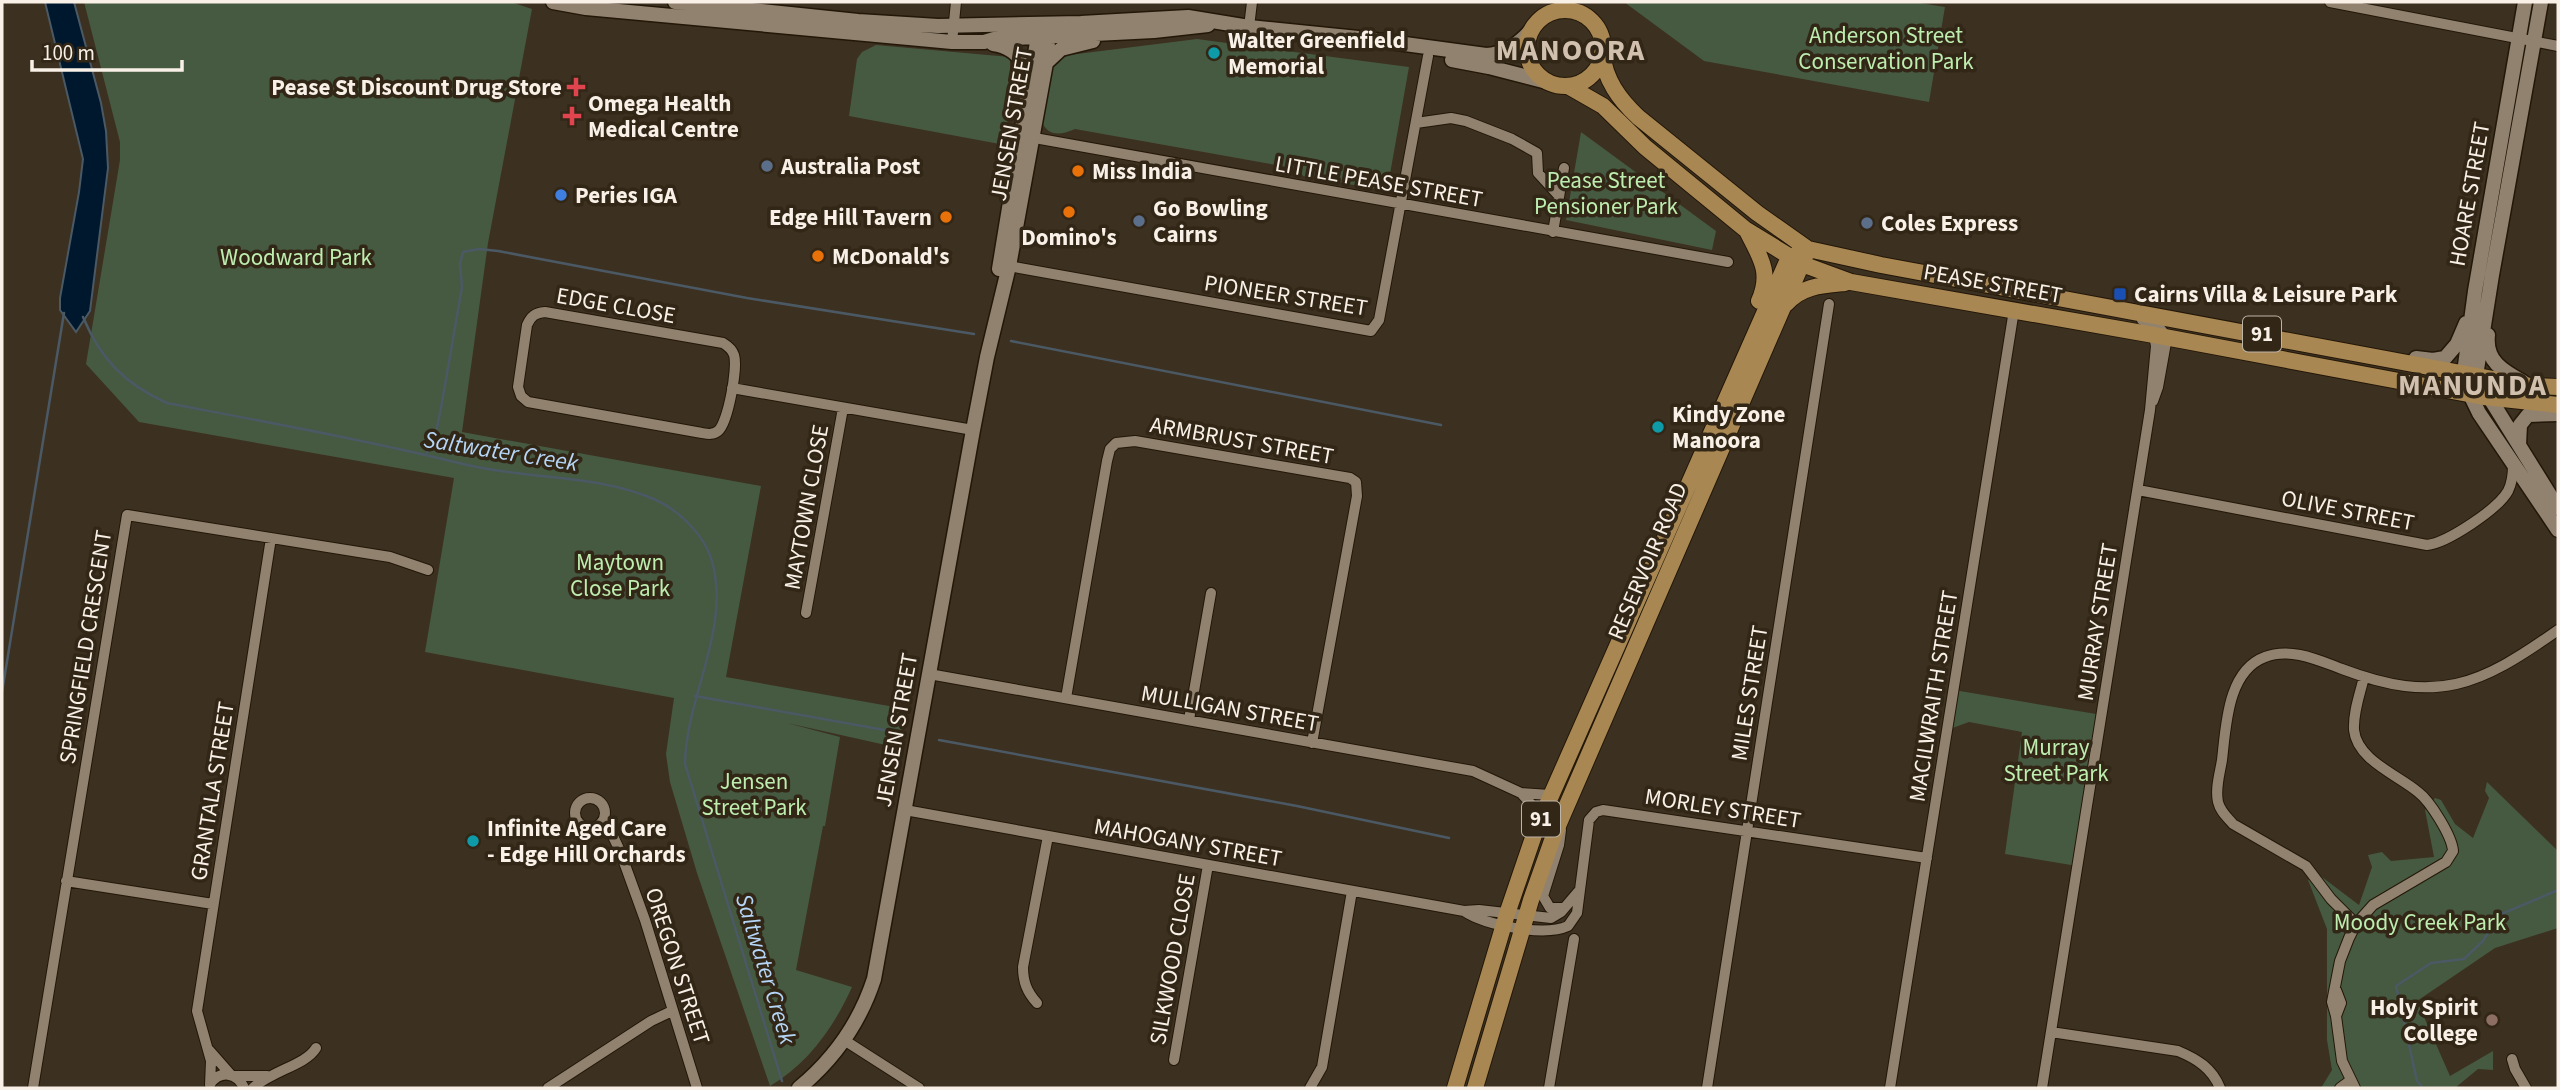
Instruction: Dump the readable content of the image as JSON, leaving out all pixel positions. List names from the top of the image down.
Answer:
{
  "streets": {
    "main road": ["PEASE STREET", "91", "RESERVOIR ROAD"],
    "street": [
      "JENSEN STREET",
      "LITTLE PEASE STREET",
      "HOARE STREET",
      "PIONEER STREET",
      "EDGE CLOSE",
      "ARMBRUST STREET",
      "MAYTOWN CLOSE",
      "OLIVE STREET",
      "MURRAY STREET",
      "SPRINGFIELD CRESCENT",
      "MILES STREET",
      "MACILWRAITH STREET",
      "MULLIGAN STREET",
      "GRANTALA STREET",
      "MORLEY STREET",
      "MAHOGANY STREET",
      "SILKWOOD CLOSE",
      "OREGON STREET"
    ]
  },
  "crossings": [
    ["JENSEN STREET", "LITTLE PEASE STREET"],
    ["JENSEN STREET", "PIONEER STREET"],
    ["JENSEN STREET", "MULLIGAN STREET"],
    ["JENSEN STREET", "MAHOGANY STREET"],
    ["LITTLE PEASE STREET", "PIONEER STREET"],
    ["HOARE STREET", "PEASE STREET"],
    ["HOARE STREET", "91"],
    ["PEASE STREET", "91"],
    ["PEASE STREET", "RESERVOIR ROAD"],
    ["PEASE STREET", "MURRAY STREET"],
    ["PEASE STREET", "MACILWRAITH STREET"],
    ["91", "RESERVOIR ROAD"],
    ["ARMBRUST STREET", "MULLIGAN STREET"],
    ["OLIVE STREET", "MURRAY STREET"],
    ["RESERVOIR ROAD", "MULLIGAN STREET"],
    ["RESERVOIR ROAD", "MORLEY STREET"],
    ["RESERVOIR ROAD", "MAHOGANY STREET"],
    ["SPRINGFIELD CRESCENT", "GRANTALA STREET"],
    ["MILES STREET", "MORLEY STREET"],
    ["MACILWRAITH STREET", "MORLEY STREET"],
    ["MORLEY STREET", "MAHOGANY STREET"],
    ["MAHOGANY STREET", "SILKWOOD CLOSE"]
  ],
  "districts": ["MANOORA", "MANUNDA"],
  "water": ["Saltwater Creek"],
  "parks": [
    "Anderson Street Conservation Park",
    "Pease Street Pensioner Park",
    "Woodward Park",
    "Maytown Close Park",
    "Murray Street Park",
    "Jensen Street Park",
    "Moody Creek Park"
  ],
  "places": {
    "other": [
      "Walter Greenfield Memorial",
      "Australia Post",
      "Miss India",
      "Peries IGA",
      "Domino's",
      "Edge Hill Tavern",
      "Go Bowling Cairns",
      "Coles Express",
      "McDonald's",
      "Kindy Zone Manoora",
      "Infinite Aged Care - Edge Hill Orchards",
      "Holy Spirit College"
    ],
    "health": ["Pease St Discount Drug Store", "Omega Health Medical Centre"],
    "transit": ["Cairns Villa & Leisure Park"]
  },
  "scale_bar": "100 m"
}
